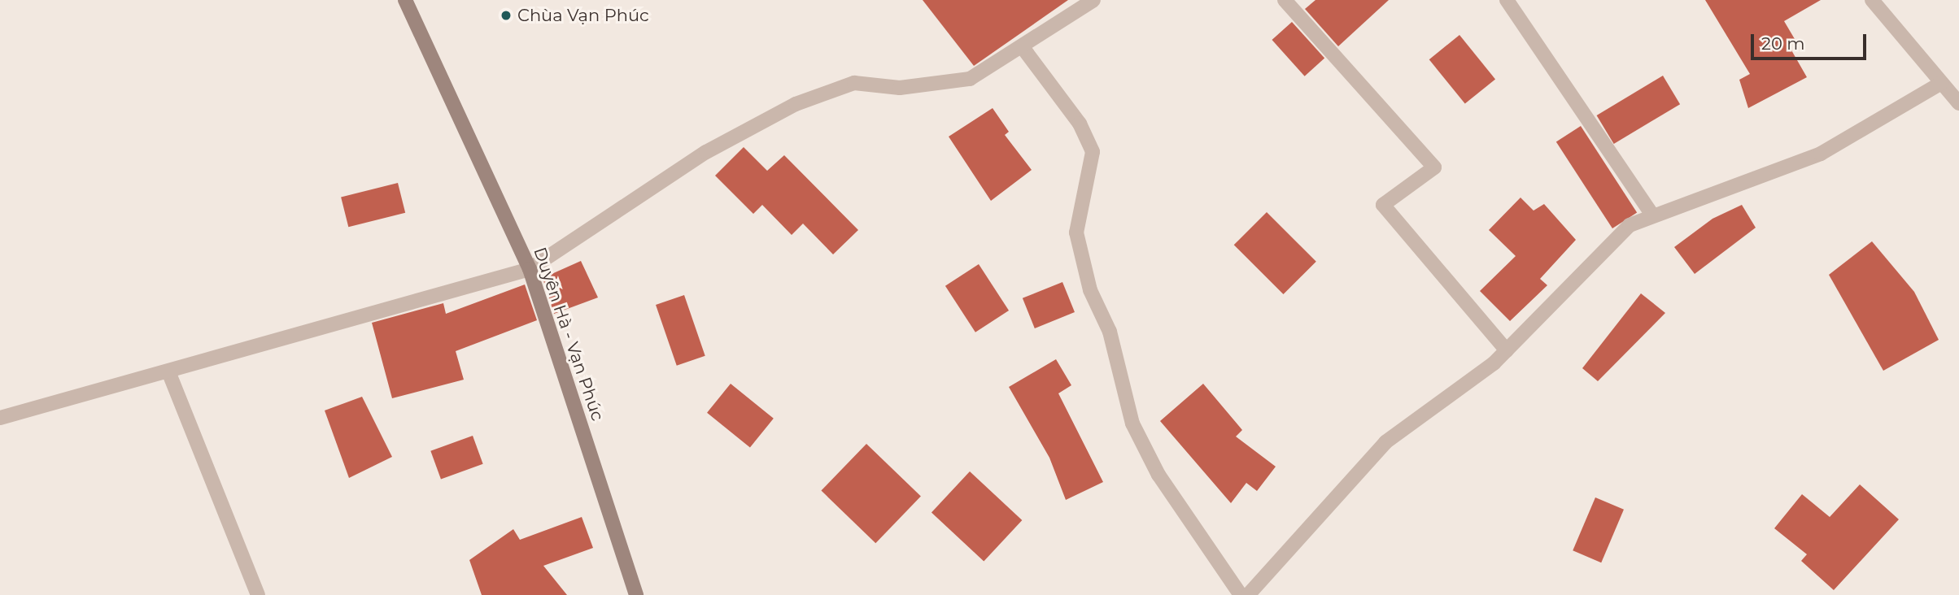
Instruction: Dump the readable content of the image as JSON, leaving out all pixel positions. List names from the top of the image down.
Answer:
{
  "streets": {
    "street": ["Duyên Hà - Vạn Phúc"]
  },
  "places": ["Chùa Vạn Phúc"],
  "scale_bar": "20 m"
}
